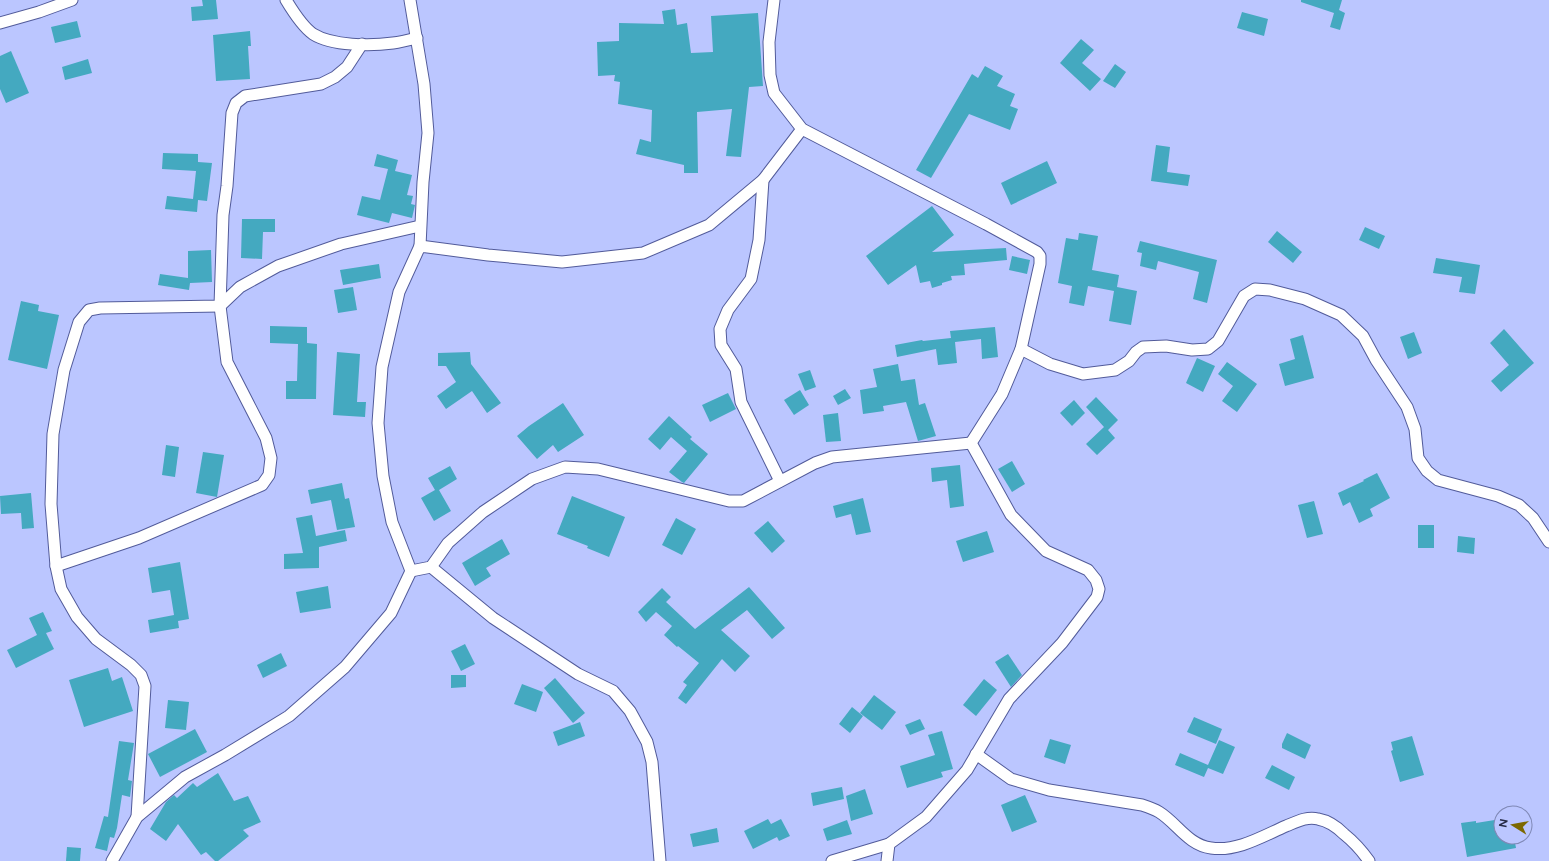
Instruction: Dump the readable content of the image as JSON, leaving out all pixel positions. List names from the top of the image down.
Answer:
{
  "north": "left"
}
